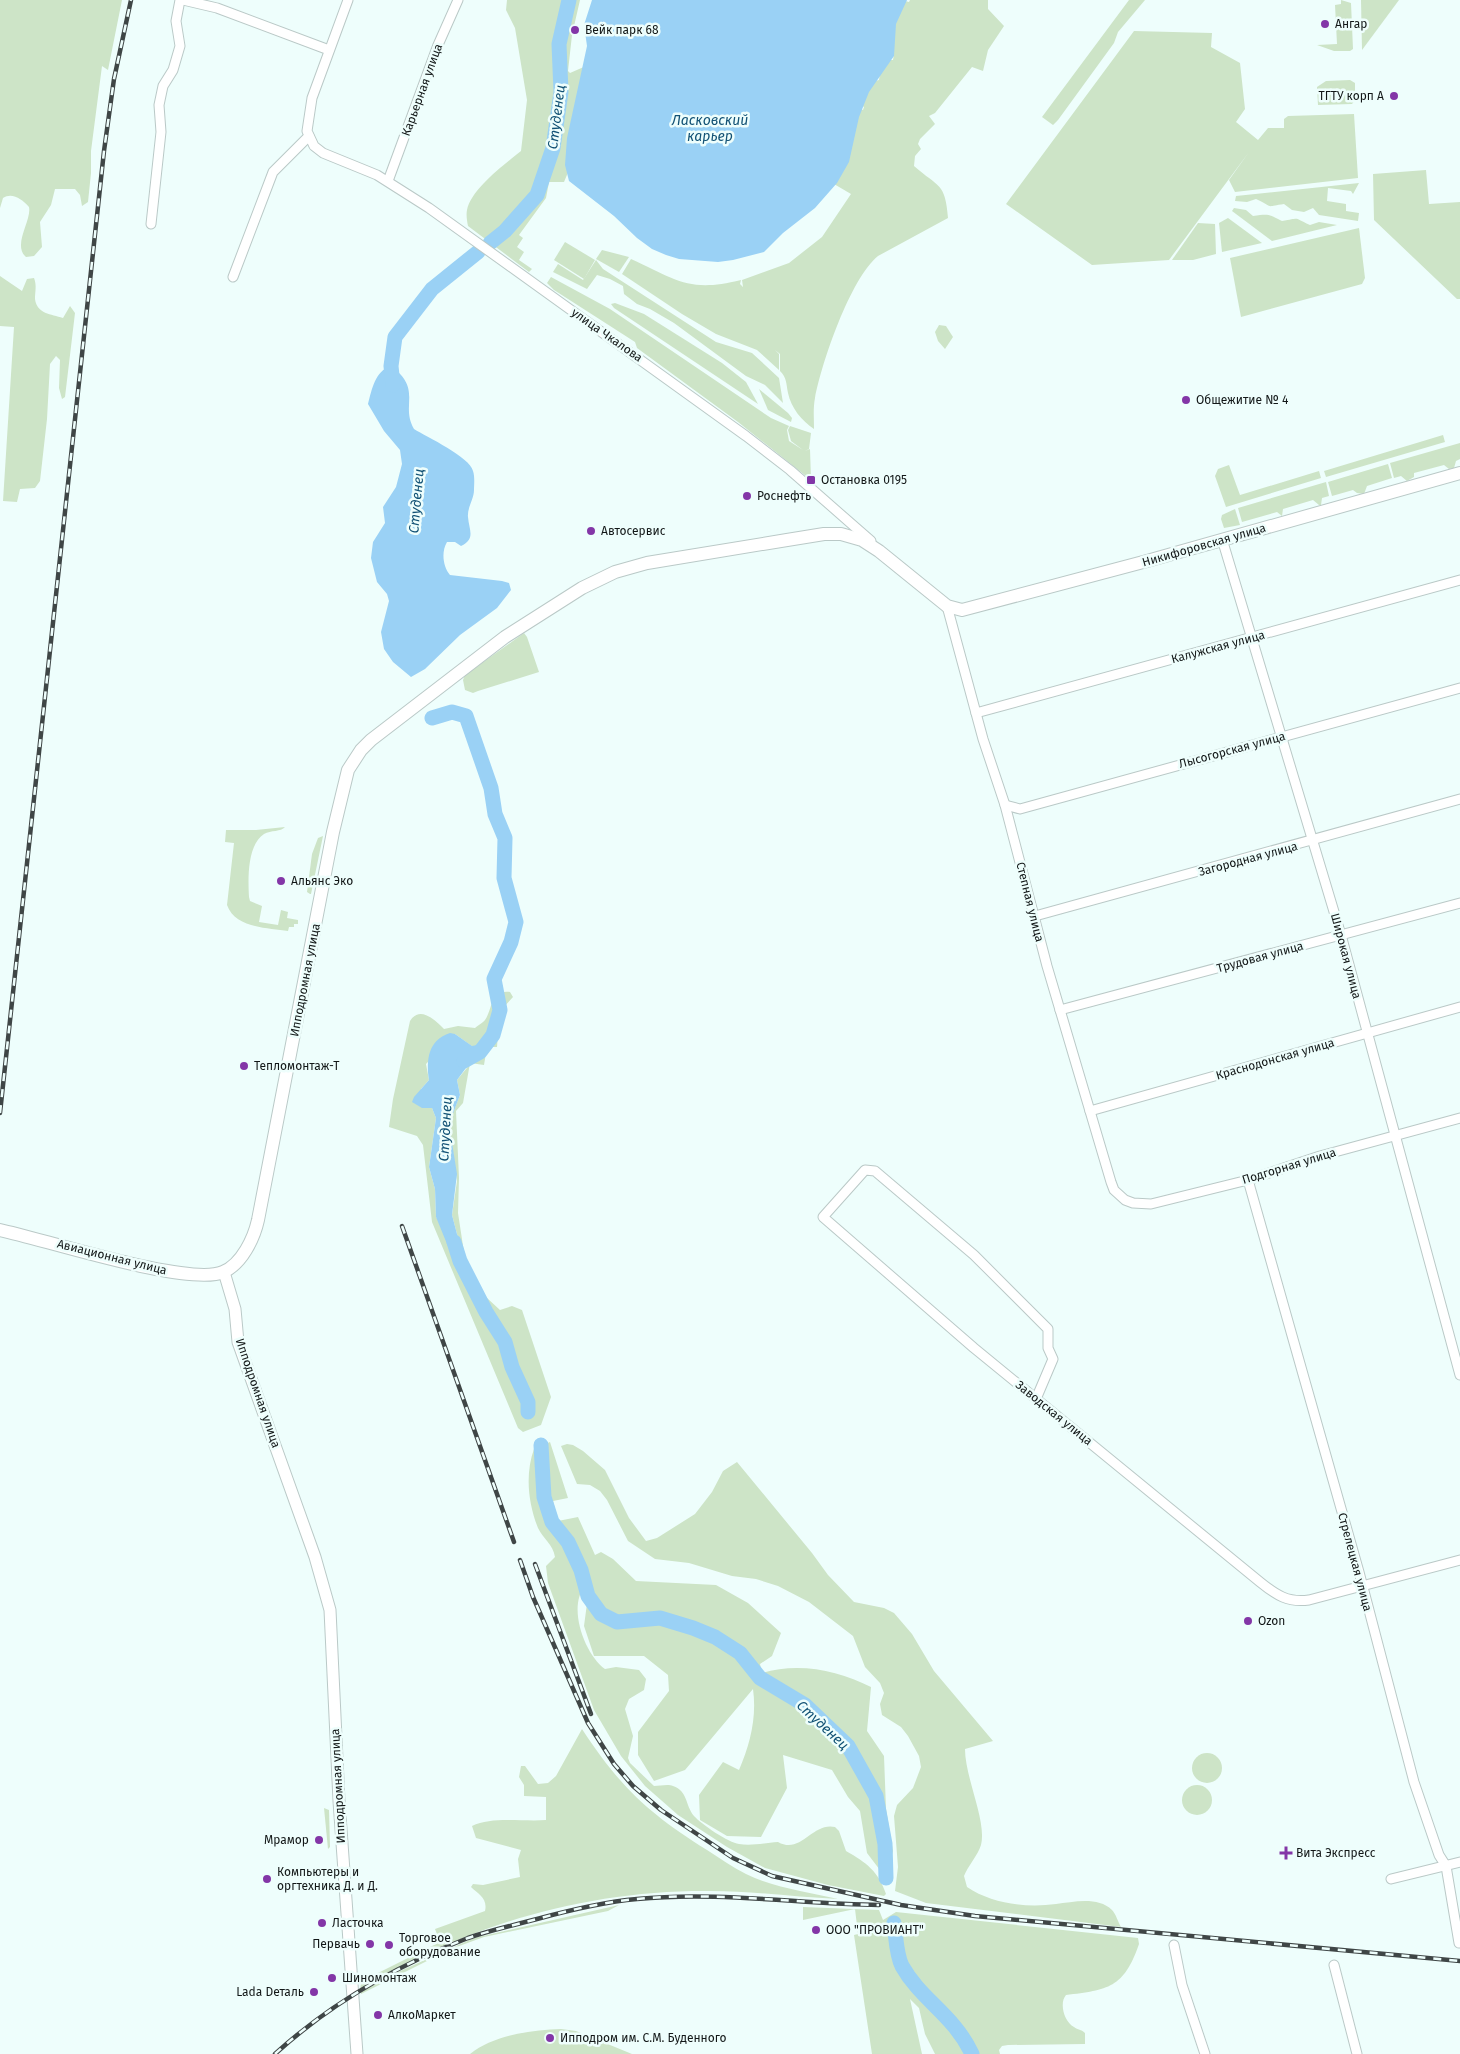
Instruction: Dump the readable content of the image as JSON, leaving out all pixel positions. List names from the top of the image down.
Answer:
{
  "streets": {
    "main road": ["Никифоровская улица", "Ипподромная улица", "Авиационная улица"],
    "street": [
      "Карьерная улица",
      "улица Чкалова",
      "Калужская улица",
      "Лысогорская улица",
      "Загородная улица",
      "Степная улица",
      "Широкая улица",
      "Трудовая улица",
      "Краснодонская улица",
      "Подгорная улица",
      "Заводская улица",
      "Стрелецкая улица"
    ]
  },
  "crossings": [
    ["Карьерная улица", "улица Чкалова"],
    ["улица Чкалова", "Ипподромная улица"],
    ["Никифоровская улица", "Степная улица"],
    ["Никифоровская улица", "Широкая улица"],
    ["Никифоровская улица", "Ипподромная улица"],
    ["Калужская улица", "Степная улица"],
    ["Калужская улица", "Широкая улица"],
    ["Лысогорская улица", "Степная улица"],
    ["Лысогорская улица", "Широкая улица"],
    ["Загородная улица", "Степная улица"],
    ["Загородная улица", "Широкая улица"],
    ["Степная улица", "Трудовая улица"],
    ["Степная улица", "Ипподромная улица"],
    ["Степная улица", "Краснодонская улица"],
    ["Степная улица", "Подгорная улица"],
    ["Широкая улица", "Трудовая улица"],
    ["Широкая улица", "Краснодонская улица"],
    ["Широкая улица", "Подгорная улица"],
    ["Ипподромная улица", "Авиационная улица"],
    ["Подгорная улица", "Стрелецкая улица"],
    ["Заводская улица", "Стрелецкая улица"]
  ],
  "water": ["Студенец", "Ласковский карьер"],
  "places": {
    "other": [
      "Ангар",
      "Вейк парк 68",
      "ТГТУ корп А",
      "Общежитие № 4",
      "Роснефть",
      "Автосервис",
      "Альянс Эко",
      "Тепломонтаж-Т",
      "Ozon",
      "Мрамор",
      "Компьютеры и оргтехника Д. и Д.",
      "Ласточка",
      "ООО \"ПРОВИАНТ\"",
      "Первачь",
      "Торговое оборудование",
      "Шиномонтаж",
      "Lada Dеталь",
      "АлкоМаркет",
      "Ипподром им. С.М. Буденного"
    ],
    "transit": ["Остановка 0195"],
    "health": ["Вита Экспресс"]
  }
}
